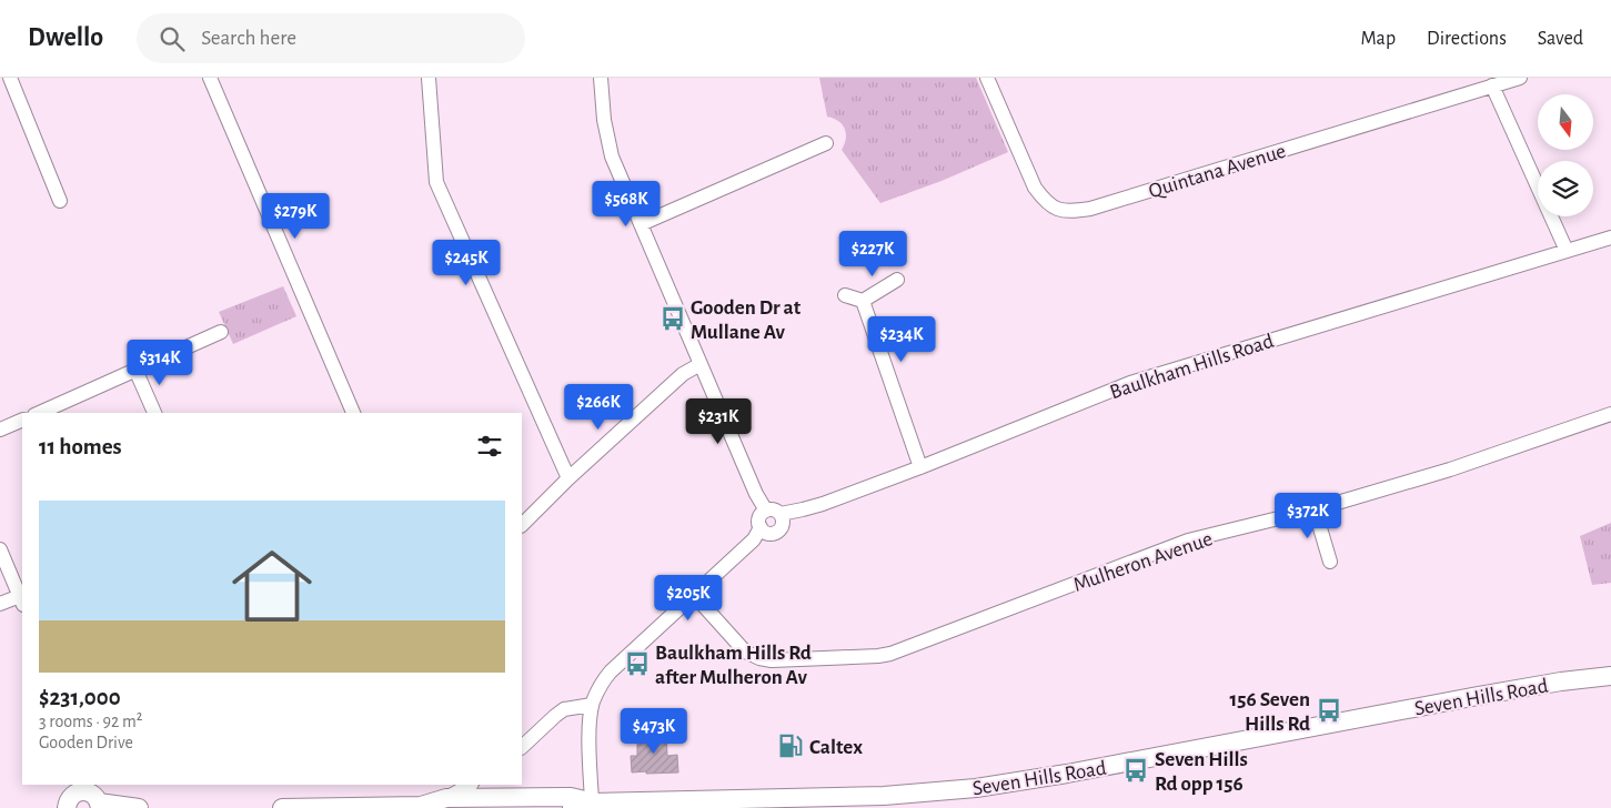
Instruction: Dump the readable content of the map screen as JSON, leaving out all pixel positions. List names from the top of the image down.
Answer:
{
  "streets": {
    "main road": ["Seven Hills Road"],
    "street": ["Quintana Avenue", "Baulkham Hills Road", "Mulheron Avenue"]
  },
  "places": {
    "bus stop": [
      "Gooden Dr at Mullane Av",
      "Baulkham Hills Rd after Mulheron Av",
      "156 Seven Hills Rd",
      "Seven Hills Rd opp 156"
    ],
    "fuel station": ["Caltex"]
  },
  "north": "bottom",
  "page": {
    "header": "Dwello",
    "search": "Search here",
    "nav": ["Map", "Directions", "Saved"],
    "price": [
      "$568K",
      "$279K",
      "$227K",
      "$245K",
      "$234K",
      "$314K",
      "$266K",
      "$231K",
      "$372K",
      "$205K",
      "$473K"
    ],
    "heading": "11 homes",
    "list": [
      {
        "name": "$231,000",
        "note": "3 rooms · 92 m² · Gooden Drive"
      }
    ]
  }
}
